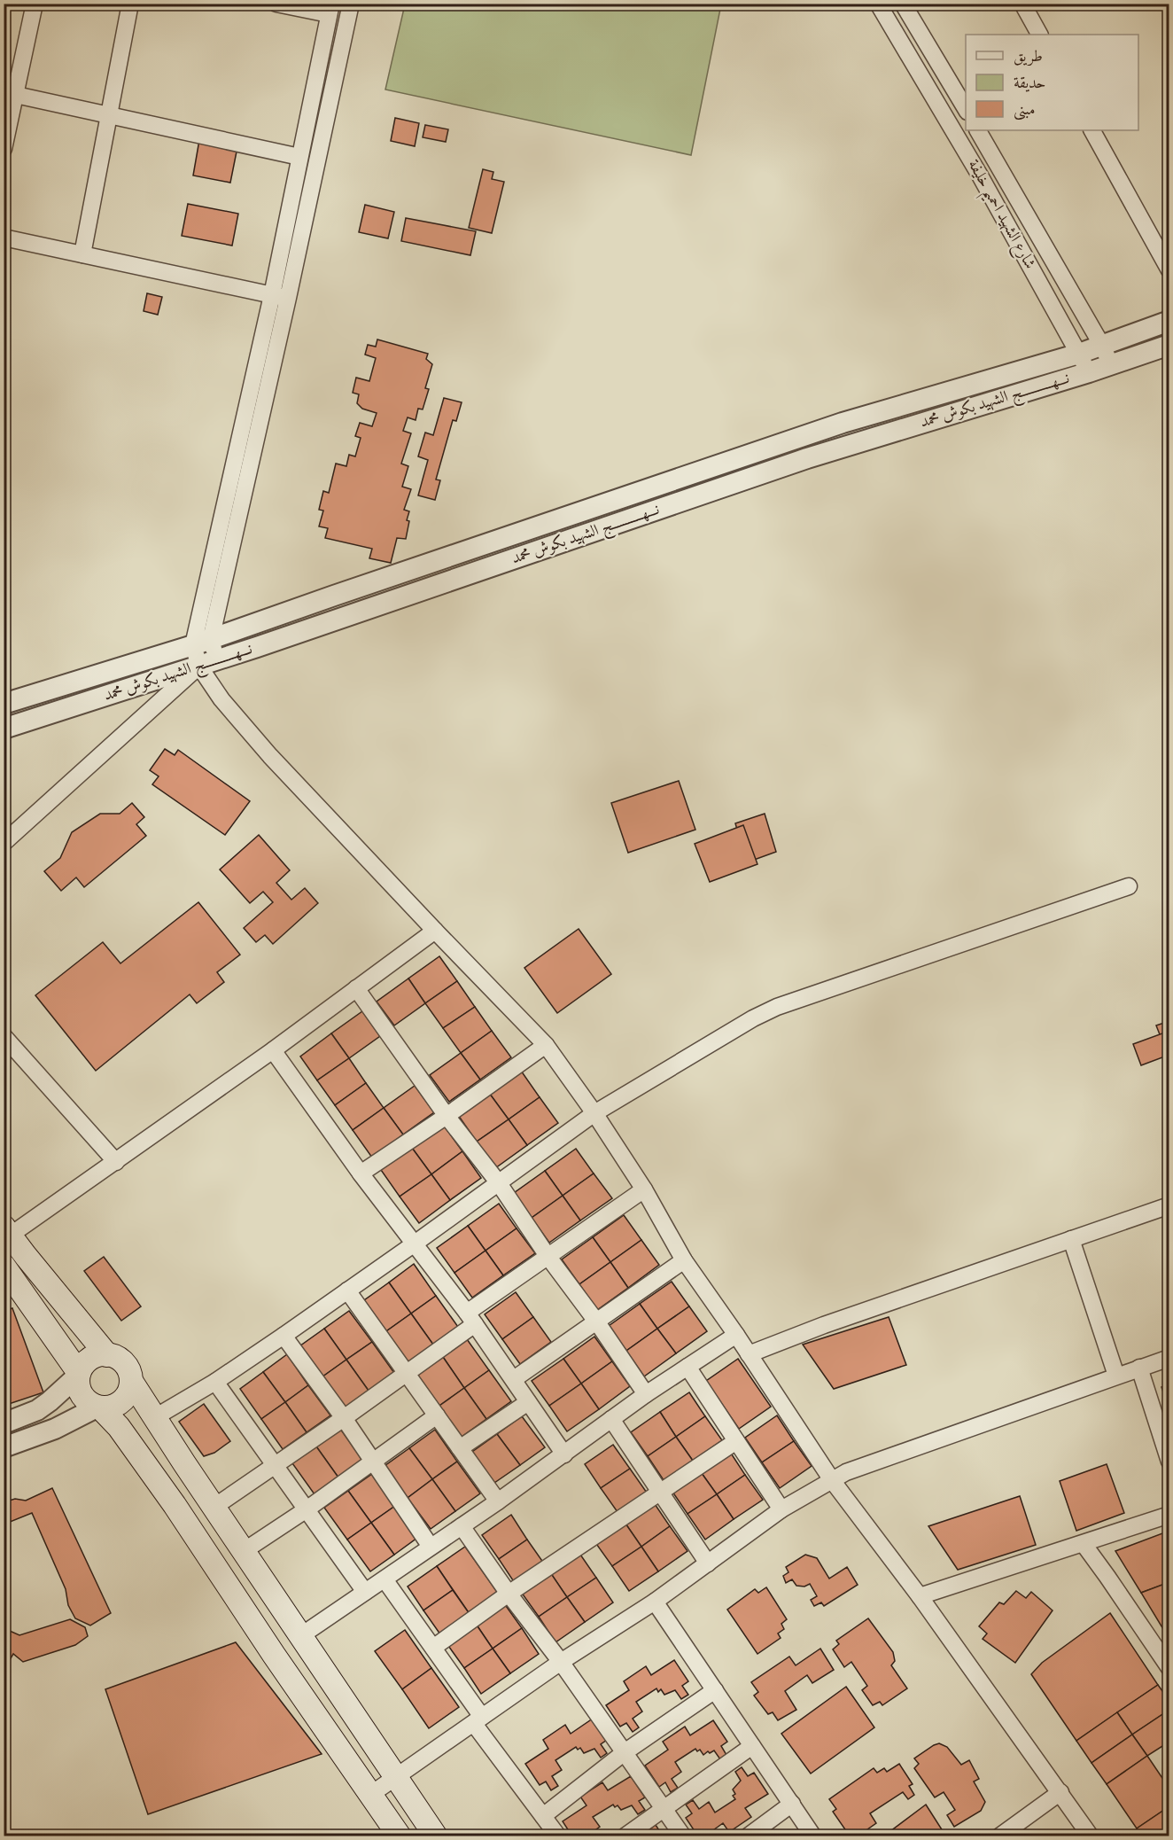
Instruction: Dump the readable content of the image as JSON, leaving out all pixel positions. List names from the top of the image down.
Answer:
{
  "streets": {
    "street": ["شارع الشهيد احميم خليفة", "نـــهـــــــــــج الشهيد بكوش محمد"]
  },
  "crossings": [
    ["شارع الشهيد احميم خليفة", "نـــهـــــــــــج الشهيد بكوش محمد"]
  ],
  "legend": ["طريق", "حديقة", "مبنى"]
}
